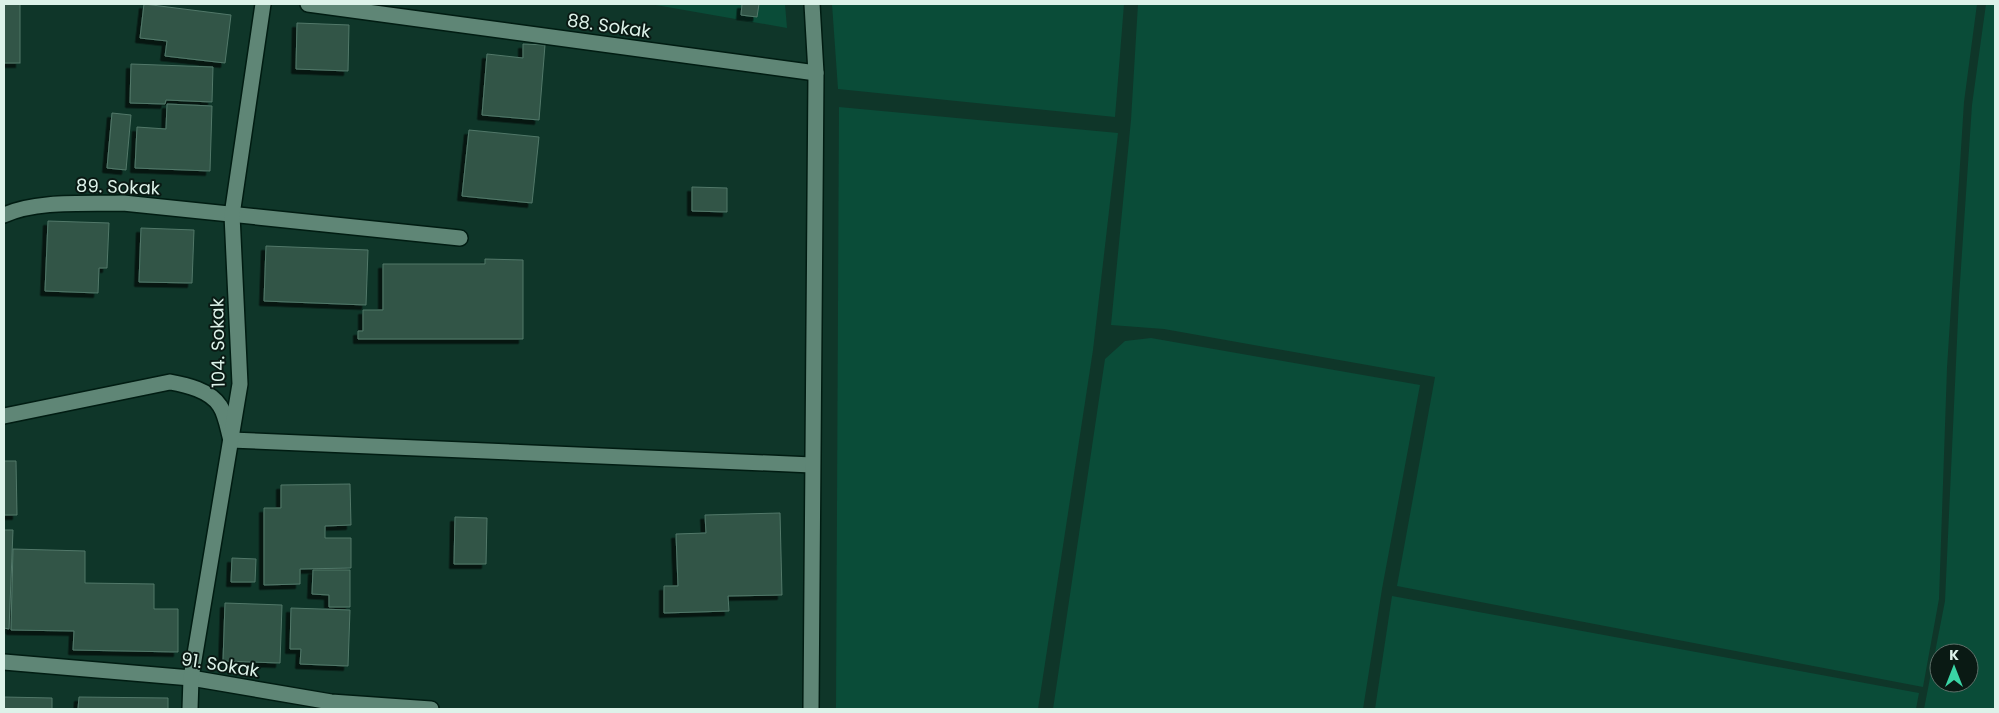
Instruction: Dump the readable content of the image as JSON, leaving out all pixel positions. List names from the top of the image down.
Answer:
{
  "streets": {
    "street": [
      "88. Sokak",
      "89. Sokak",
      "104. Sokak",
      "91. Sokak"
    ]
  },
  "crossings": [
    ["89. Sokak", "104. Sokak"],
    ["104. Sokak", "91. Sokak"]
  ],
  "north": "top"
}
